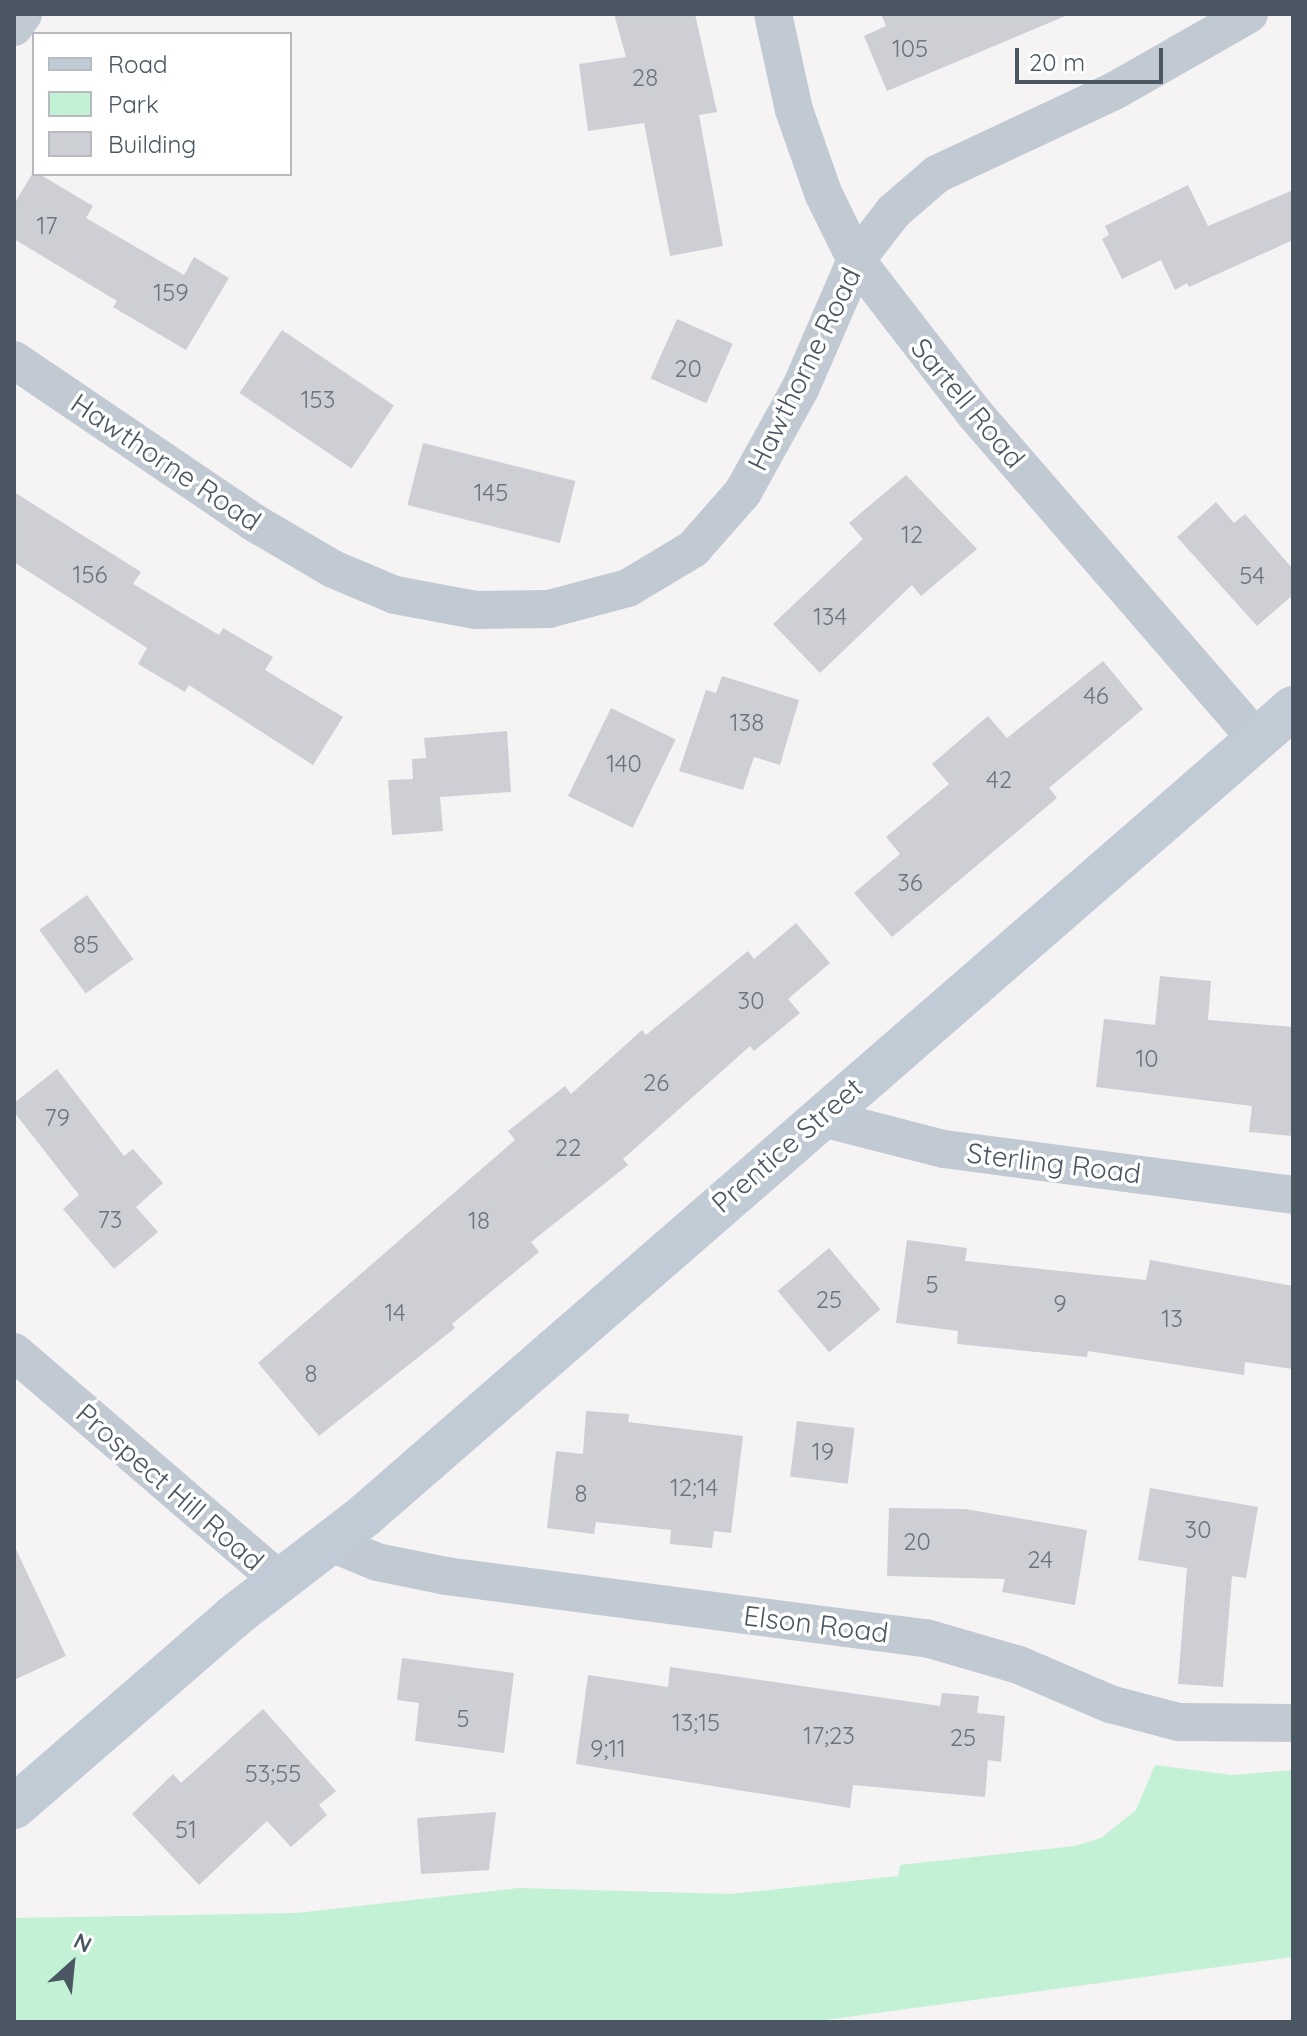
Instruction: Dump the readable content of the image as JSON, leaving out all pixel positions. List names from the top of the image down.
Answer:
{
  "streets": {
    "street": [
      "Hawthorne Road",
      "Sartell Road",
      "Prentice Street",
      "Sterling Road",
      "Prospect Hill Road",
      "Elson Road"
    ]
  },
  "crossings": [
    ["Hawthorne Road", "Sartell Road"],
    ["Sartell Road", "Prentice Street"],
    ["Prentice Street", "Sterling Road"],
    ["Prentice Street", "Prospect Hill Road"],
    ["Prentice Street", "Elson Road"]
  ],
  "house_numbers": [
    "105",
    "28",
    "17",
    "159",
    "20",
    "153",
    "145",
    "12",
    "156",
    "54",
    "134",
    "46",
    "138",
    "140",
    "42",
    "36",
    "85",
    "30",
    "10",
    "26",
    "79",
    "22",
    "73",
    "18",
    "5",
    "25",
    "9",
    "14",
    "13",
    "8",
    "19",
    "12;14",
    "8",
    "30",
    "20",
    "24",
    "5",
    "13;15",
    "17;23",
    "25",
    "9;11",
    "53;55",
    "51"
  ],
  "legend": ["Road", "Park", "Building"],
  "scale_bar": "20 m",
  "north": "top right"
}
